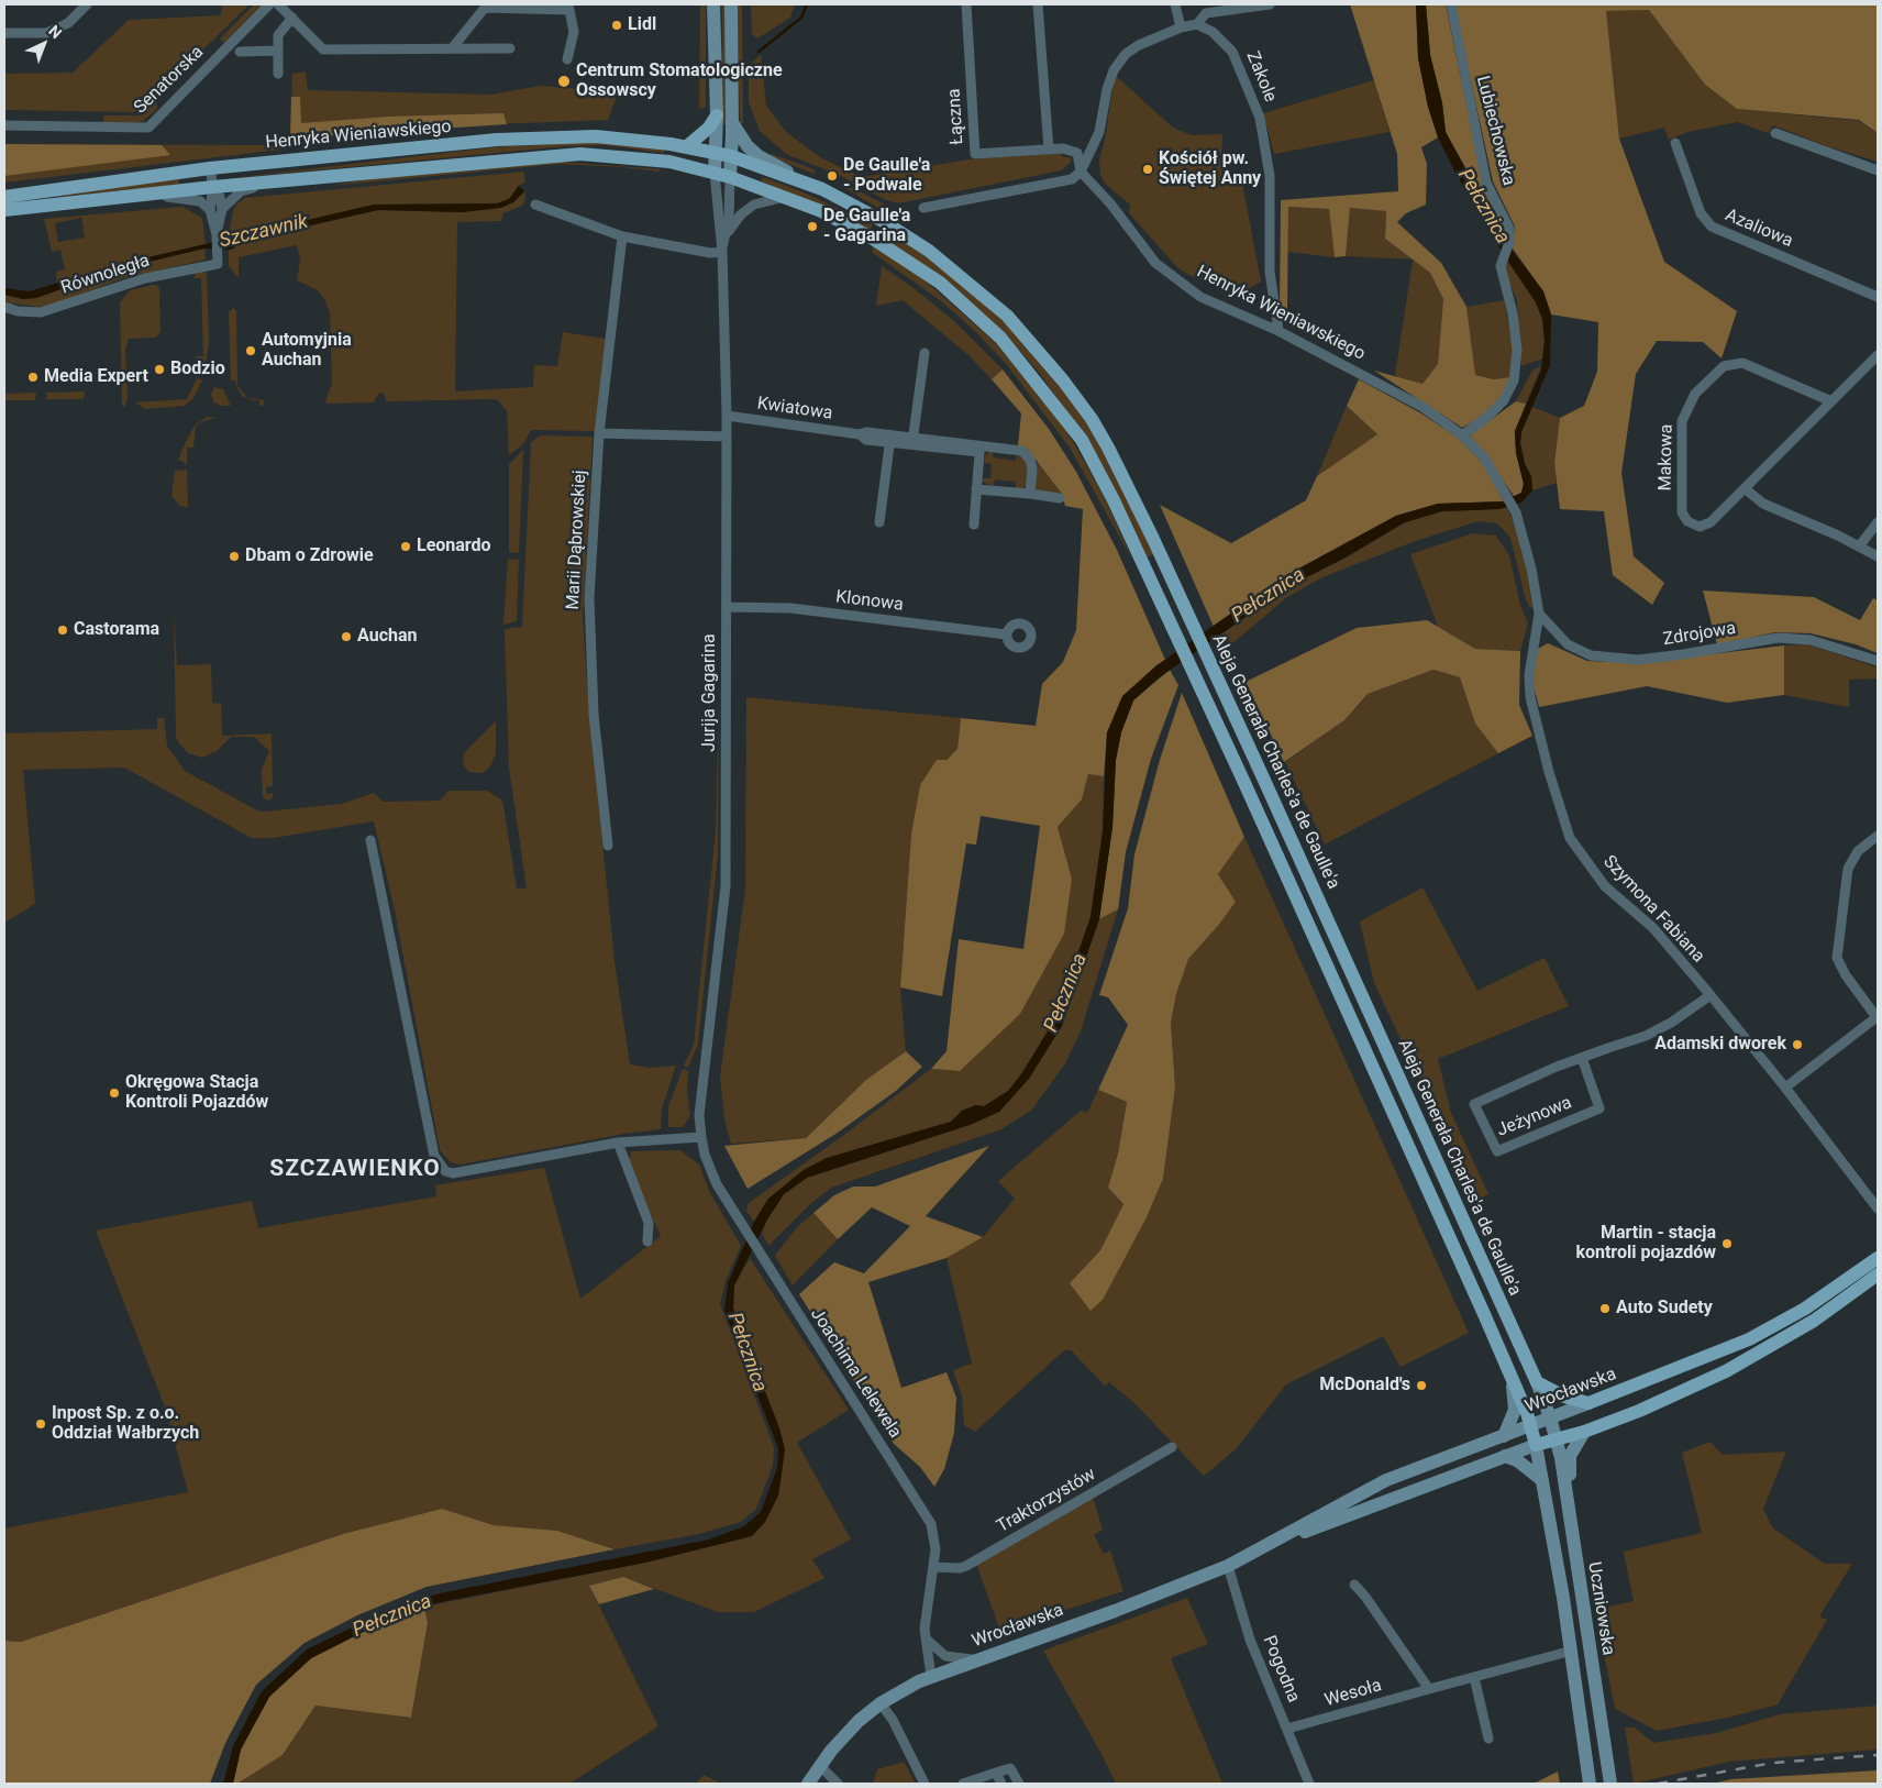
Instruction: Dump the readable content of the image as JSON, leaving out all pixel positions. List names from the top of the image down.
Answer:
{
  "streets": {
    "main road": [
      "Henryka Wieniawskiego",
      "Aleja Generała Charles'a de Gaulle'a",
      "Wrocławska",
      "Uczniowska"
    ],
    "street": [
      "Zakole",
      "Senatorska",
      "Łączna",
      "Lubiechowska",
      "Azaliowa",
      "Równoległa",
      "Kwiatowa",
      "Makowa",
      "Marii Dąbrowskiej",
      "Klonowa",
      "Zdrojowa",
      "Jurija Gagarina",
      "Szymona Fabiana",
      "Jeżynowa",
      "Joachima Lelewela",
      "Traktorzystów",
      "Pogodna",
      "Wesoła"
    ]
  },
  "crossings": [
    ["Zakole", "Henryka Wieniawskiego"],
    ["Łączna", "Henryka Wieniawskiego"],
    ["Lubiechowska", "Henryka Wieniawskiego"],
    ["Henryka Wieniawskiego", "Zdrojowa"],
    ["Henryka Wieniawskiego", "Jurija Gagarina"],
    ["Henryka Wieniawskiego", "Aleja Generała Charles'a de Gaulle'a"],
    ["Henryka Wieniawskiego", "Szymona Fabiana"],
    ["Kwiatowa", "Jurija Gagarina"],
    ["Klonowa", "Jurija Gagarina"],
    ["Zdrojowa", "Szymona Fabiana"],
    ["Jurija Gagarina", "Aleja Generała Charles'a de Gaulle'a"],
    ["Jurija Gagarina", "Joachima Lelewela"],
    ["Aleja Generała Charles'a de Gaulle'a", "Wrocławska"],
    ["Aleja Generała Charles'a de Gaulle'a", "Uczniowska"],
    ["Szymona Fabiana", "Jeżynowa"],
    ["Joachima Lelewela", "Wrocławska"],
    ["Joachima Lelewela", "Traktorzystów"],
    ["Wrocławska", "Uczniowska"],
    ["Wrocławska", "Pogodna"],
    ["Uczniowska", "Wesoła"],
    ["Pogodna", "Wesoła"]
  ],
  "districts": ["SZCZAWIENKO"],
  "water": ["Pełcznica", "Szczawnik"],
  "places": [
    "Lidl",
    "Centrum Stomatologiczne Ossowscy",
    "Kościół pw. Świętej Anny",
    "De Gaulle'a - Podwale",
    "De Gaulle'a - Gagarina",
    "Automyjnia Auchan",
    "Bodzio",
    "Media Expert",
    "Leonardo",
    "Dbam o Zdrowie",
    "Castorama",
    "Auchan",
    "Adamski dworek",
    "Okręgowa Stacja Kontroli Pojazdów",
    "Martin - stacja kontroli pojazdów",
    "Auto Sudety",
    "McDonald's",
    "Inpost Sp. z o.o. Oddział Wałbrzych"
  ],
  "north": "top right"
}
